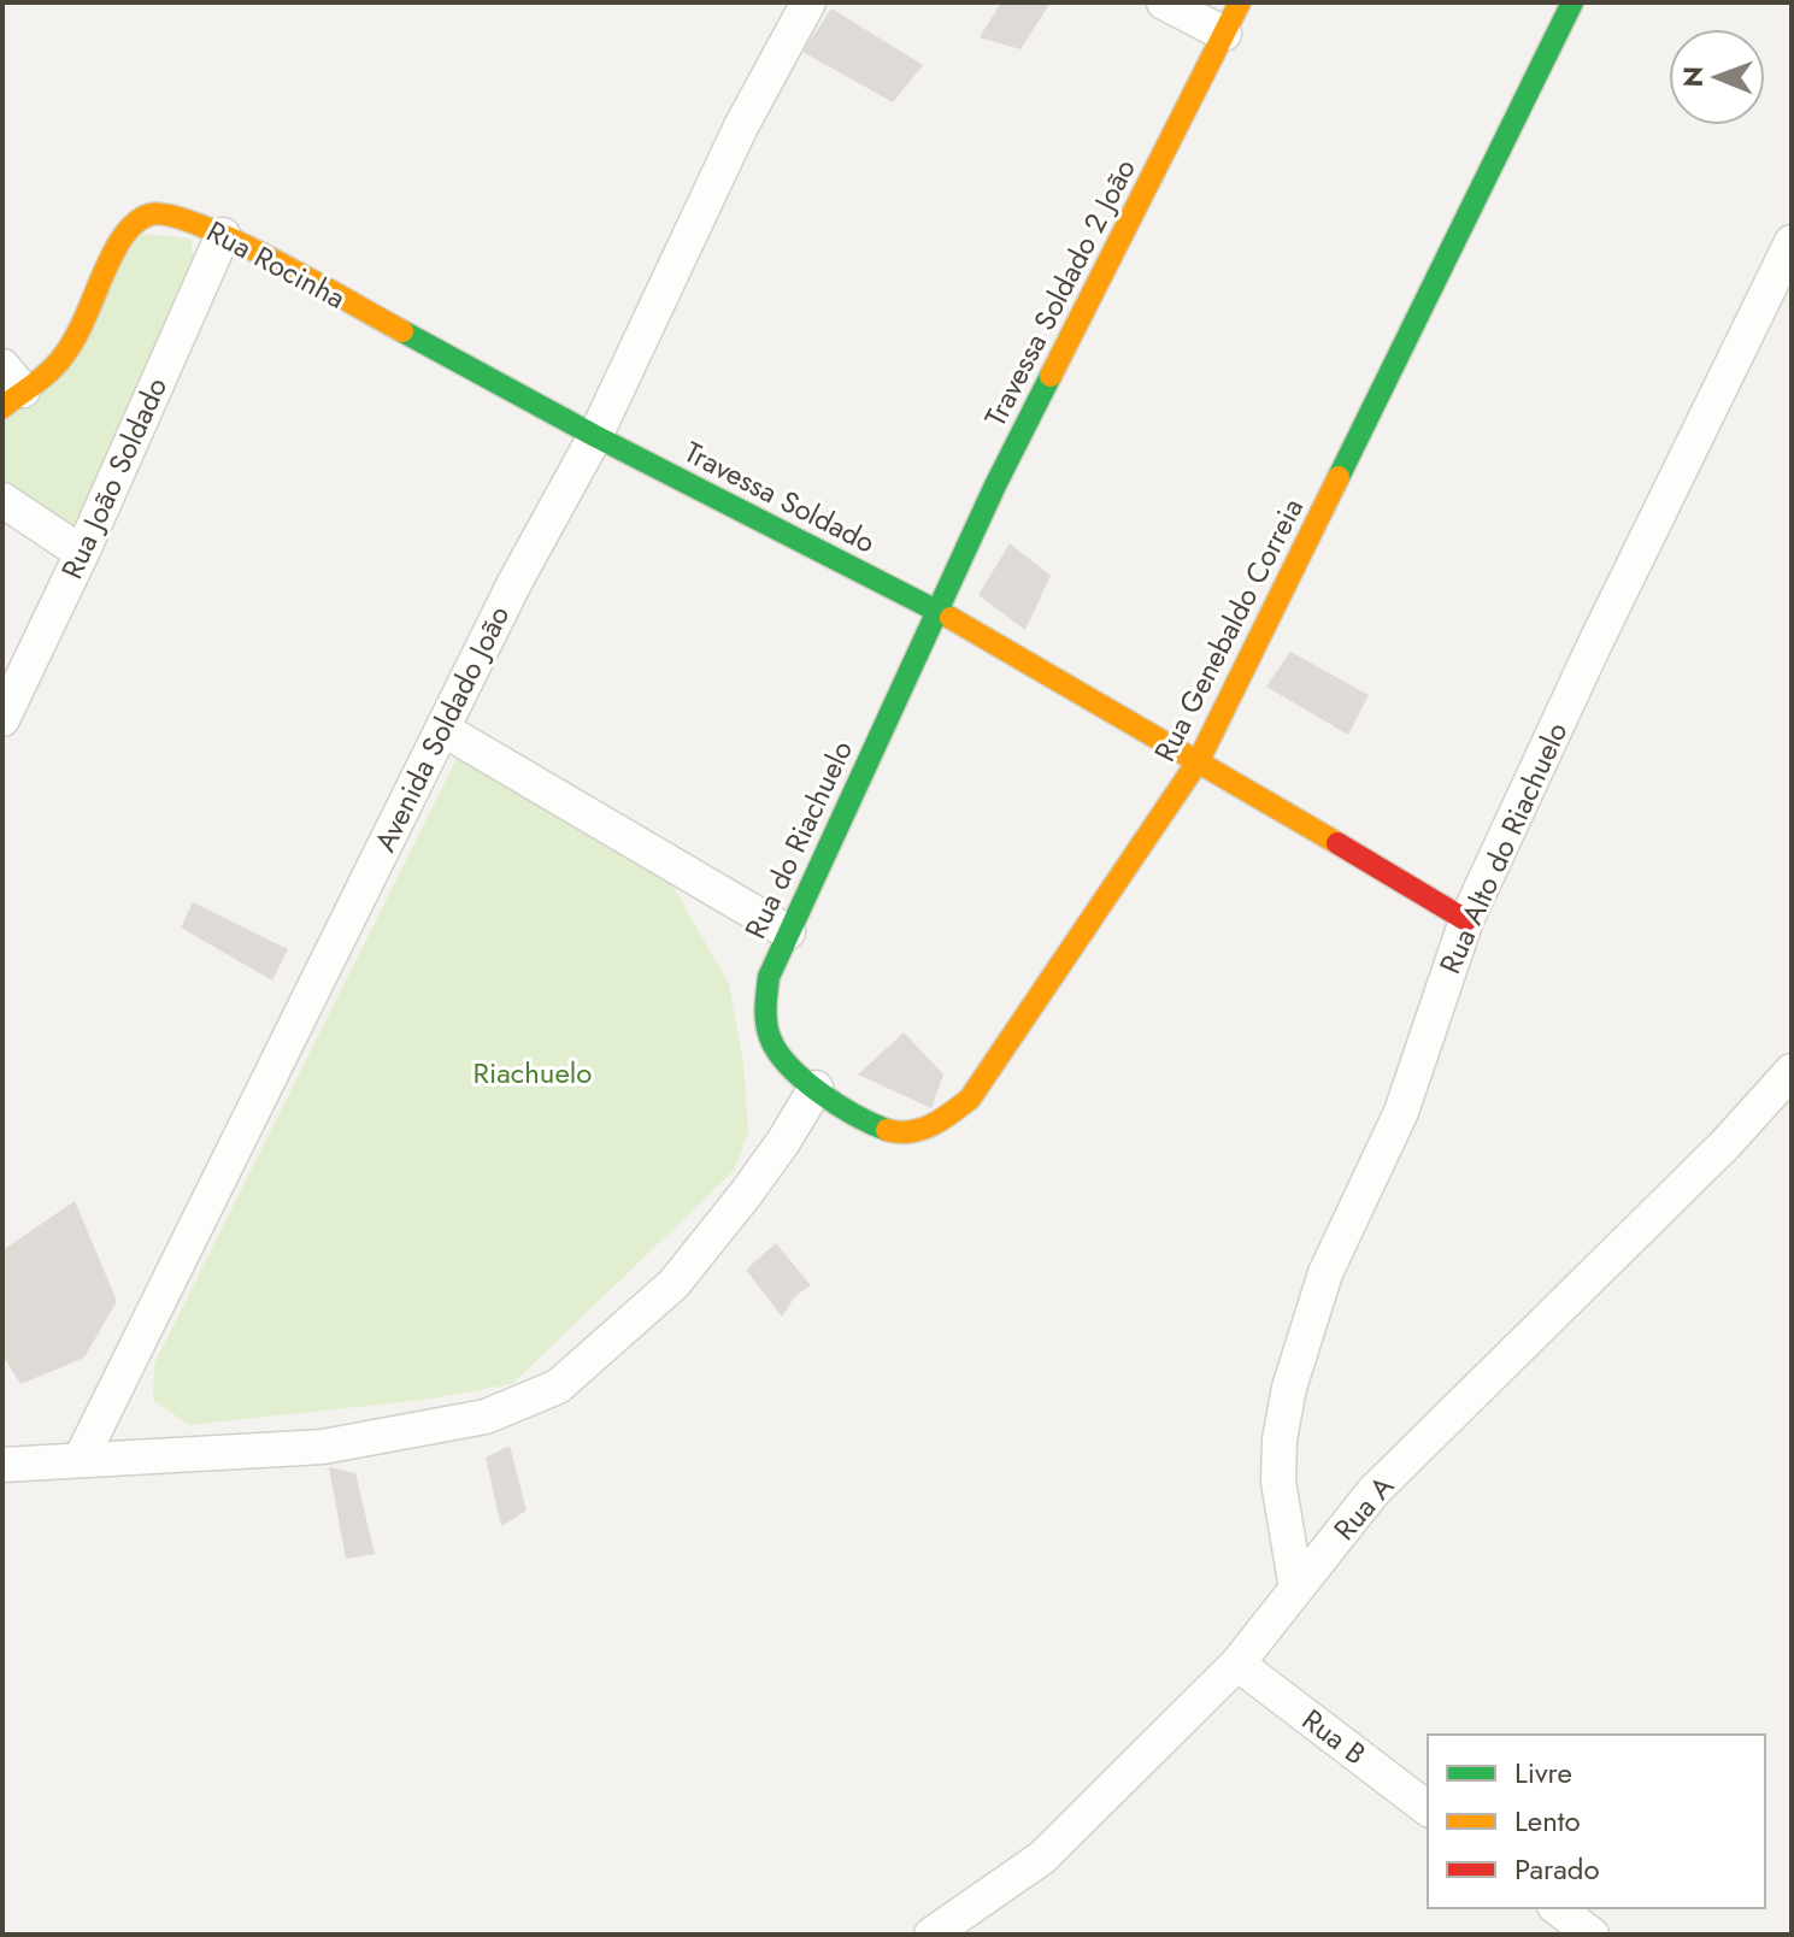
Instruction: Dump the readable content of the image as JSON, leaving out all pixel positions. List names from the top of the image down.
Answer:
{
  "streets": {
    "street": [
      "Rua Rocinha",
      "Travessa Soldado 2 João",
      "Rua João Soldado",
      "Travessa Soldado",
      "Rua Genebaldo Correia",
      "Avenida Soldado João",
      "Rua do Riachuelo",
      "Rua Alto do Riachuelo",
      "Rua A",
      "Rua B"
    ]
  },
  "crossings": [
    ["Rua Rocinha", "Rua João Soldado"],
    ["Rua Rocinha", "Travessa Soldado"],
    ["Rua Rocinha", "Avenida Soldado João"],
    ["Travessa Soldado 2 João", "Travessa Soldado"],
    ["Travessa Soldado 2 João", "Rua do Riachuelo"],
    ["Travessa Soldado", "Avenida Soldado João"],
    ["Travessa Soldado", "Rua do Riachuelo"],
    ["Rua Genebaldo Correia", "Rua do Riachuelo"],
    ["Rua Alto do Riachuelo", "Rua A"],
    ["Rua A", "Rua B"]
  ],
  "parks": ["Riachuelo"],
  "legend": ["Livre", "Lento", "Parado"],
  "north": "left"
}
